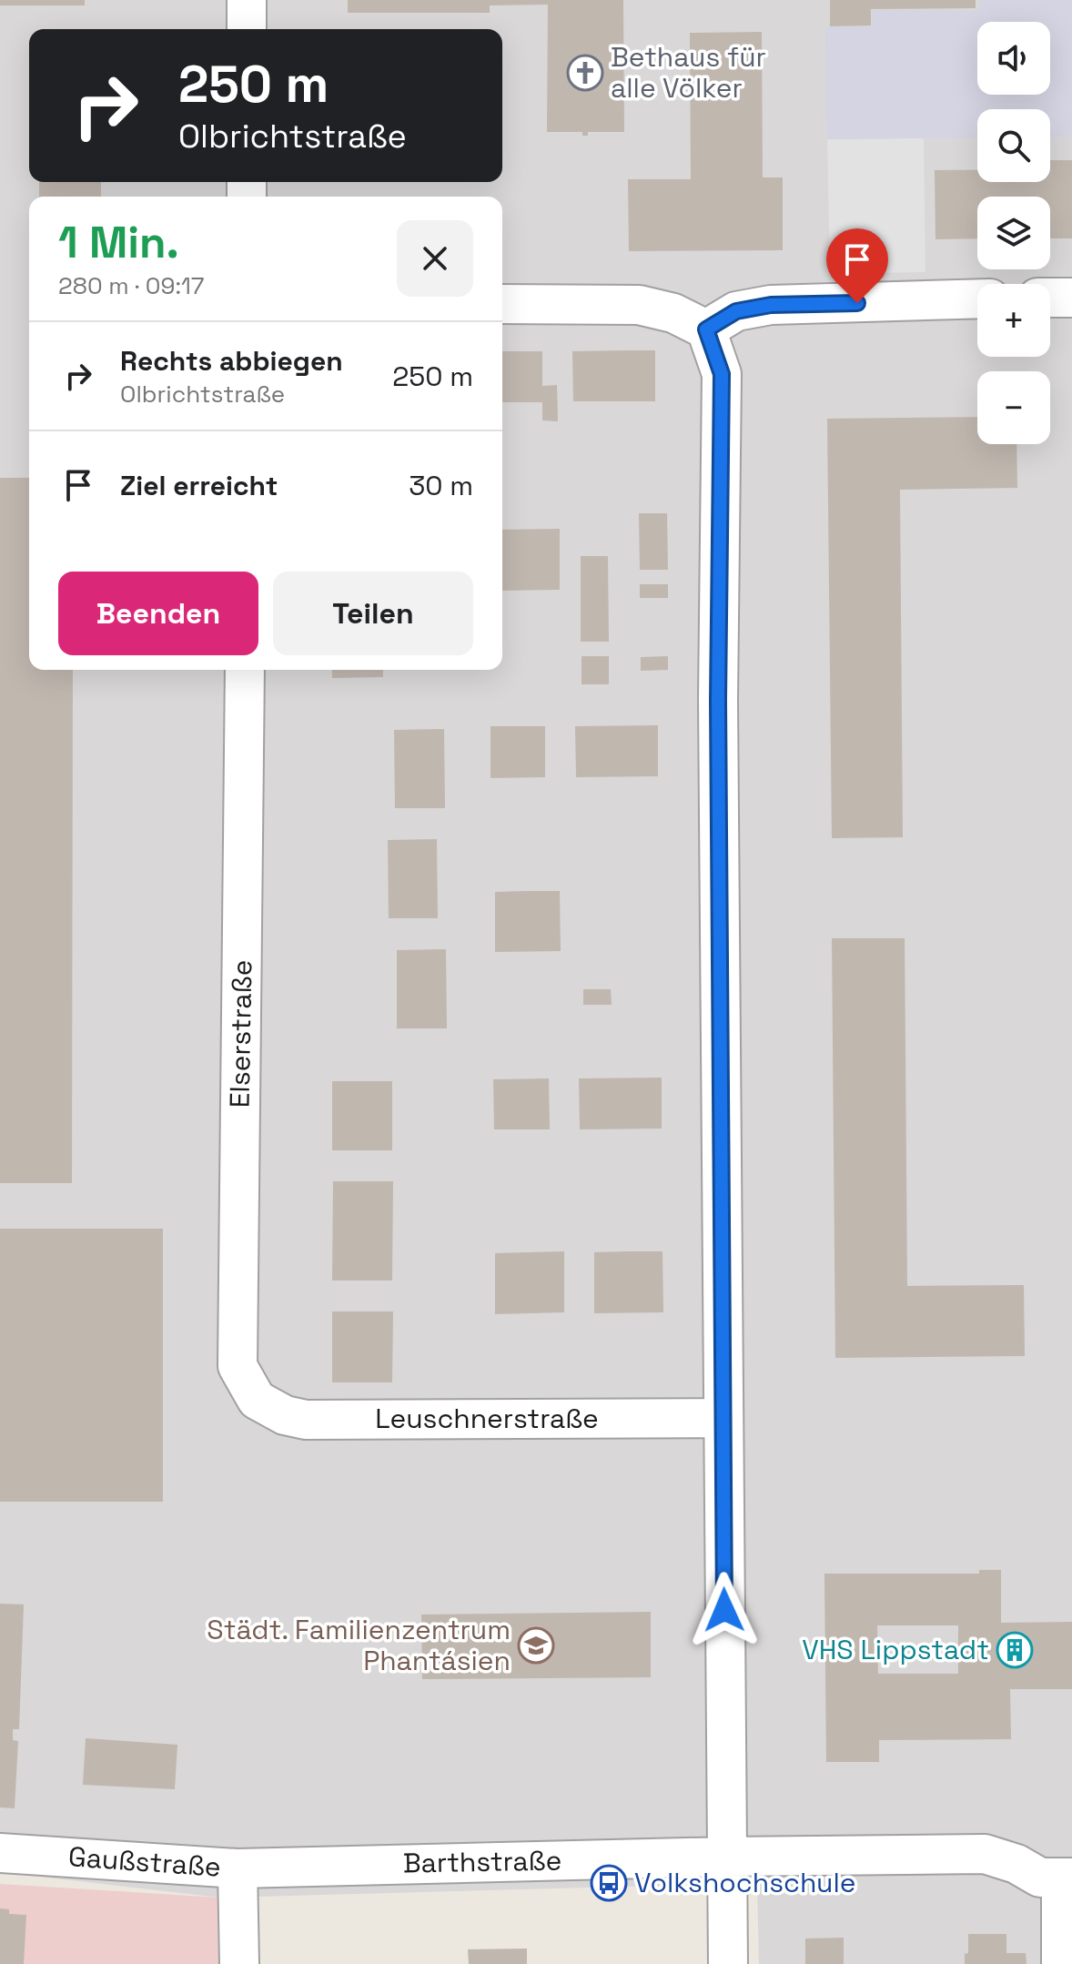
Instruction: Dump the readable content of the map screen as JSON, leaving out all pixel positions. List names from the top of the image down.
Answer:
{
  "streets": {
    "street": [
      "Elserstraße",
      "Leuschnerstraße",
      "Gaußstraße",
      "Barthstraße"
    ]
  },
  "crossings": [
    ["Elserstraße", "Leuschnerstraße"],
    ["Gaußstraße", "Barthstraße"]
  ],
  "places": {
    "church": ["Bethaus für alle Völker"],
    "school or university": ["Städt. Familienzentrum Phantásien"],
    "building": ["VHS Lippstadt"],
    "bus stop": ["Volkshochschule"]
  },
  "page": {
    "map_buttons": ["+", "−"],
    "turn": ["250 m", "Olbrichtstraße"],
    "heading": ["1 Min.", "280 m · 09:17"],
    "list": [
      {
        "name": "Rechts abbiegen",
        "note": "Olbrichtstraße",
        "value": "250 m"
      },
      {
        "name": "Ziel erreicht",
        "value": "30 m"
      }
    ],
    "buttons": ["Beenden", "Teilen"]
  }
}
